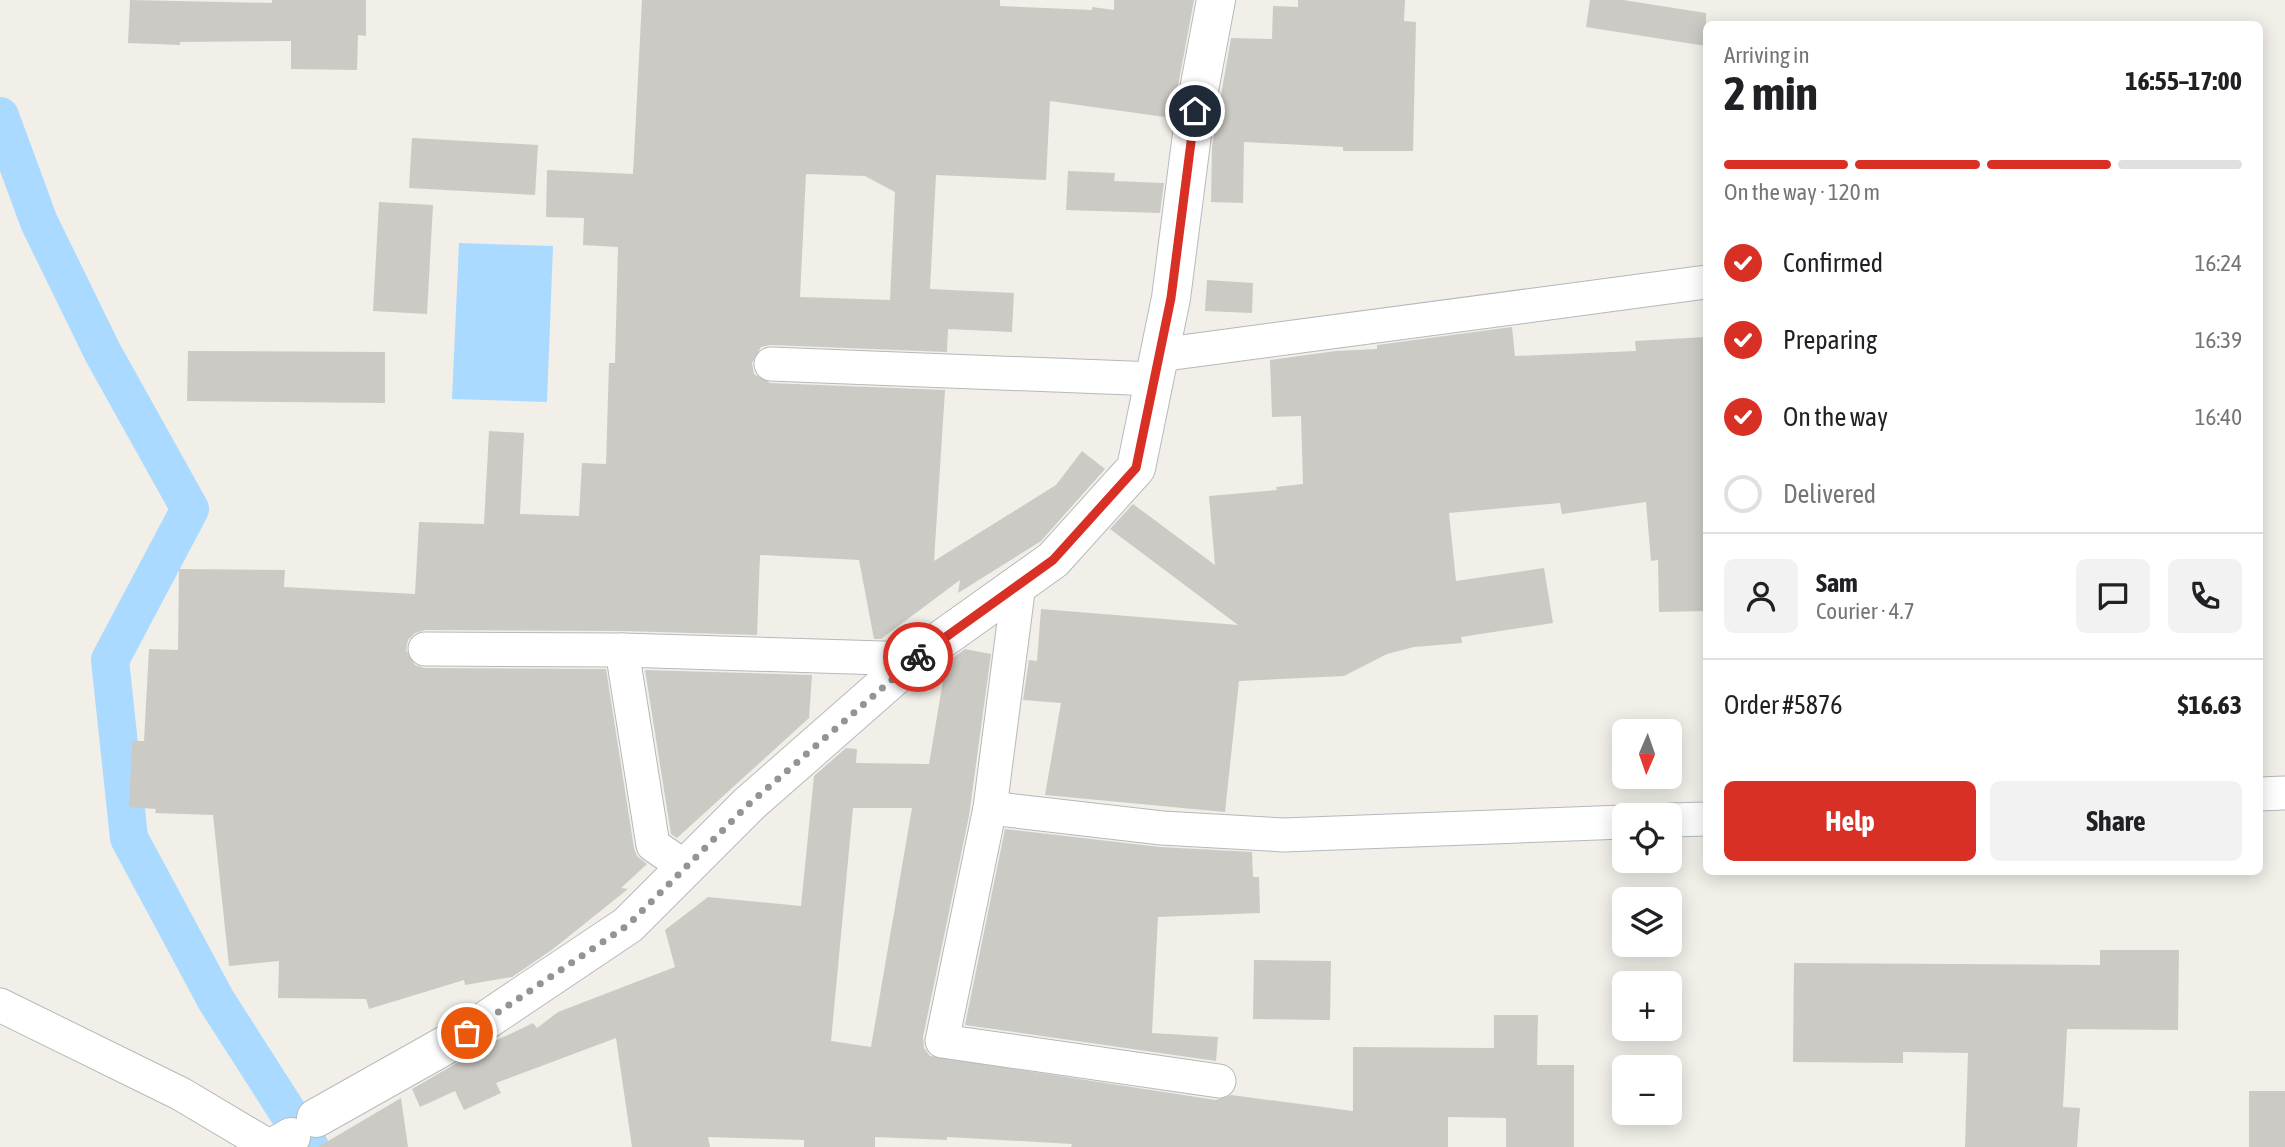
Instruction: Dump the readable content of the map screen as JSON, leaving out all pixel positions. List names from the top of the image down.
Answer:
{
  "north": "bottom",
  "page": {
    "heading": ["2 min", "Arriving in", "16:55–17:00"],
    "panel": [
      "Sam",
      "Courier · 4.7",
      "Order #5876",
      "$16.63"
    ],
    "bar": "On the way · 120 m",
    "list": [
      ["Confirmed", "16:24"],
      ["Preparing", "16:39"],
      ["On the way", "16:40"],
      "Delivered"
    ],
    "map_buttons": ["+", "−"],
    "buttons": ["Help", "Share"]
  }
}
